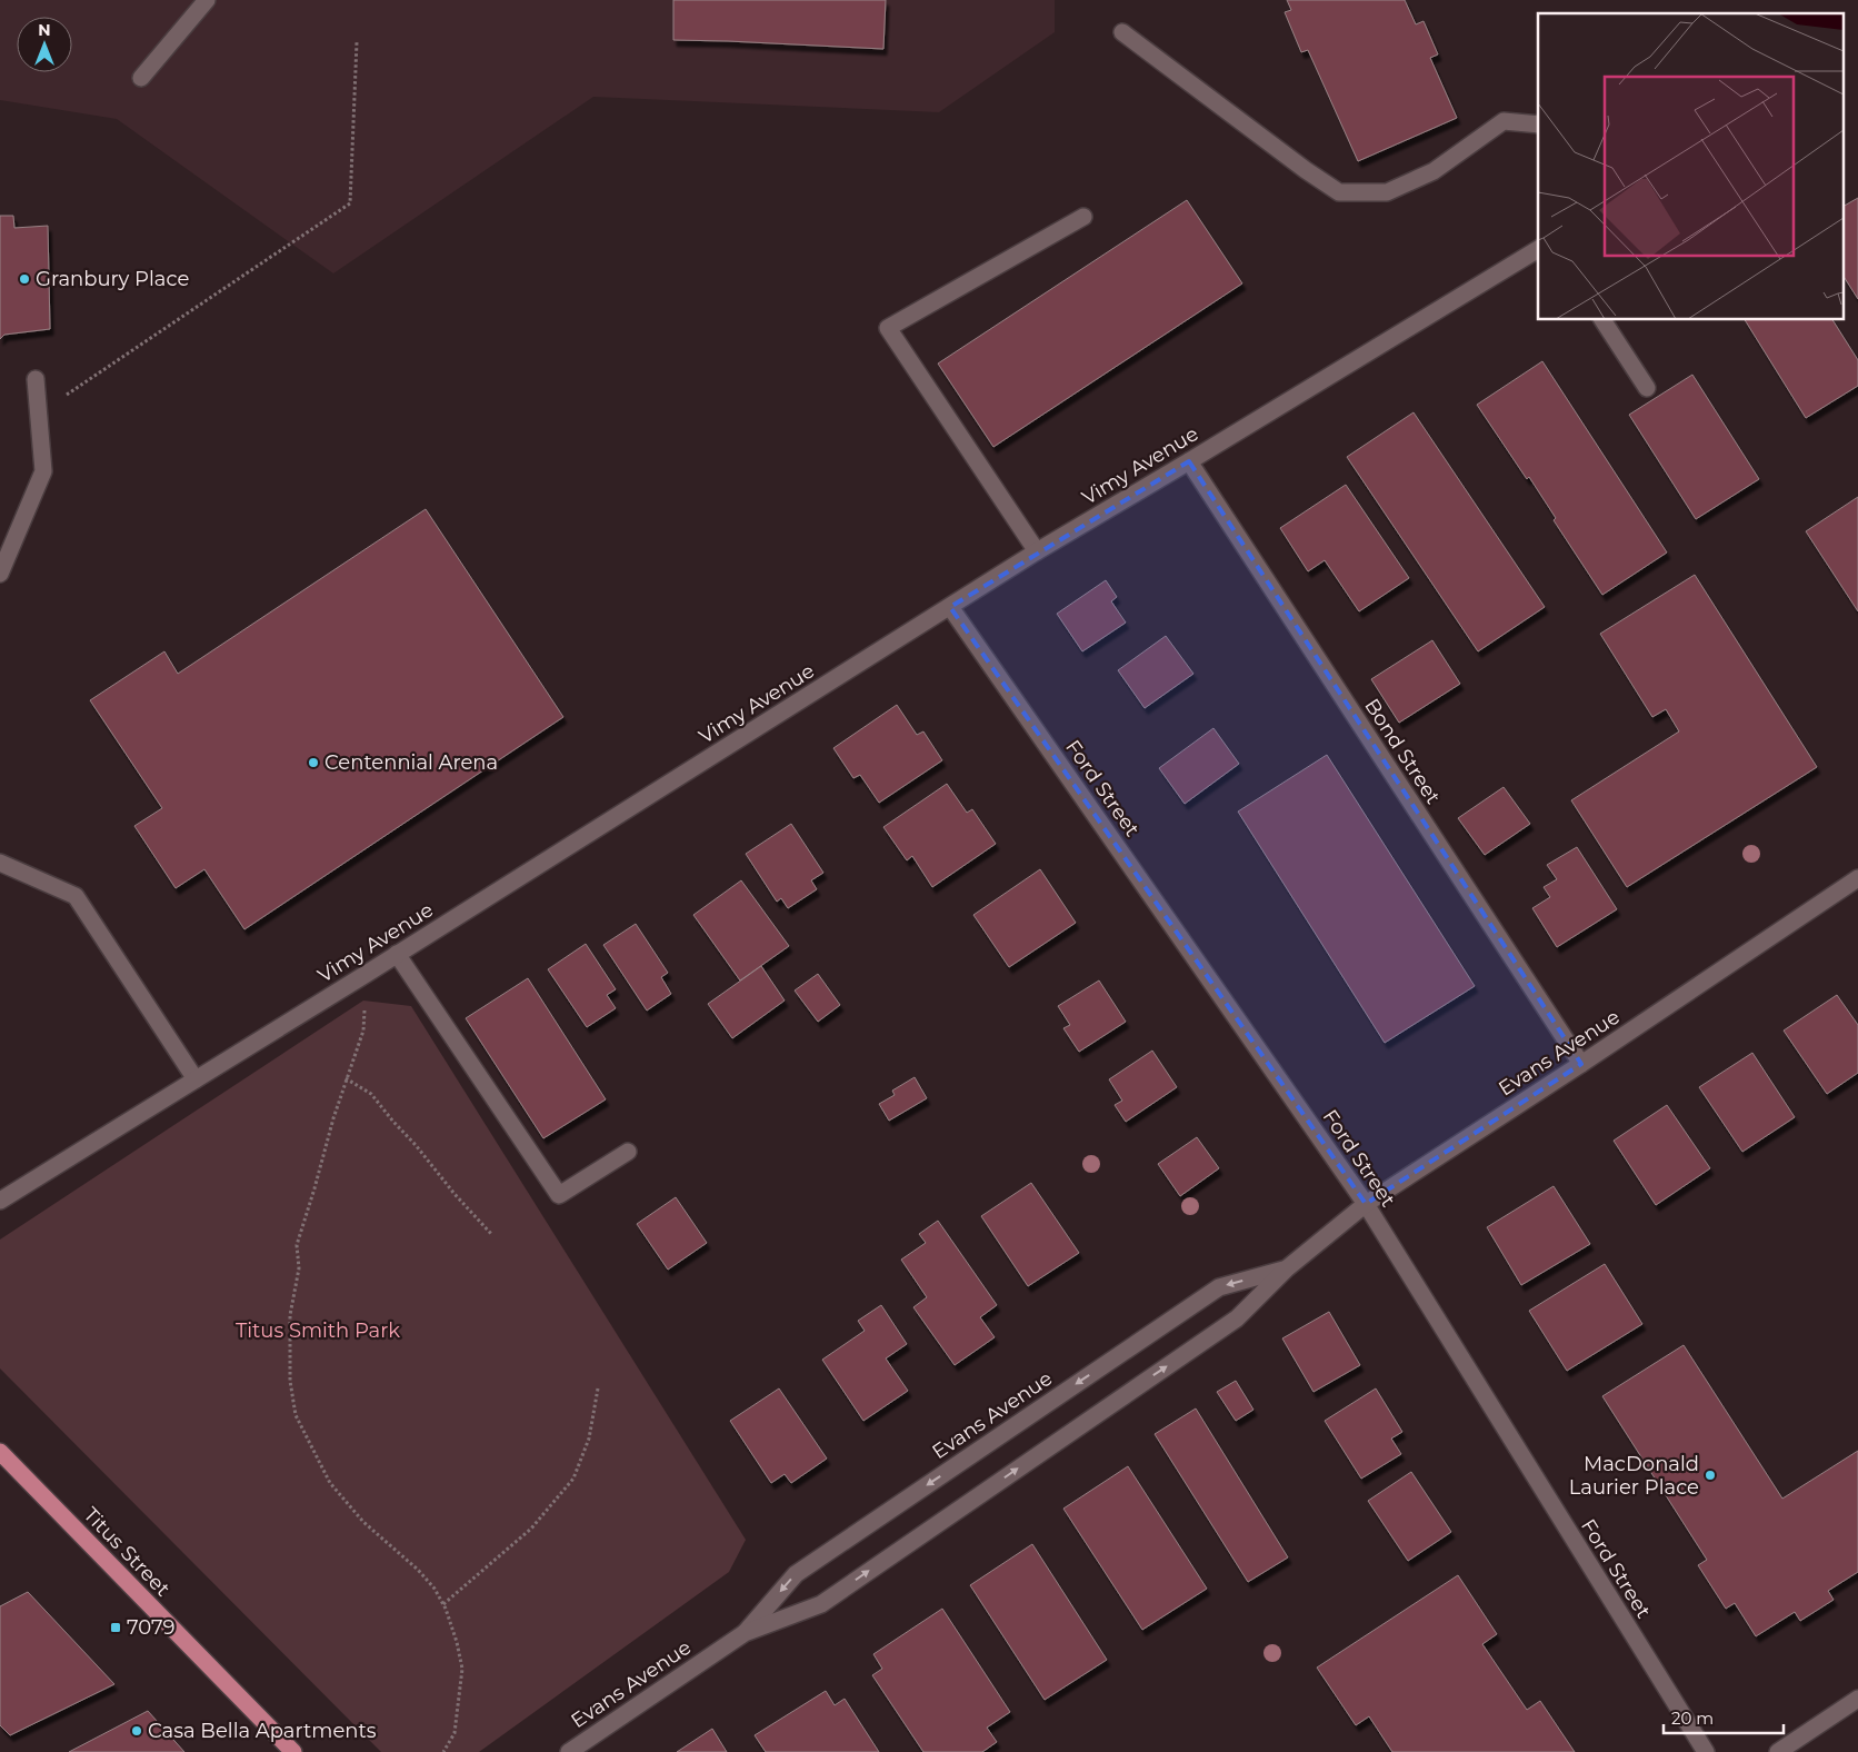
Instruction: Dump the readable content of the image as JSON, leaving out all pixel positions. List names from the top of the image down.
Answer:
{
  "streets": {
    "main road": ["Titus Street"],
    "street": [
      "Vimy Avenue",
      "Bond Street",
      "Ford Street",
      "Evans Avenue"
    ]
  },
  "crossings": [
    ["Vimy Avenue", "Bond Street"],
    ["Vimy Avenue", "Ford Street"],
    ["Bond Street", "Evans Avenue"],
    ["Ford Street", "Evans Avenue"]
  ],
  "parks": ["Titus Smith Park"],
  "places": {
    "other": [
      "Granbury Place",
      "Centennial Arena",
      "MacDonald Laurier Place",
      "Casa Bella Apartments"
    ],
    "transit": ["7079"]
  },
  "scale_bar": "20 m",
  "north": "top"
}
